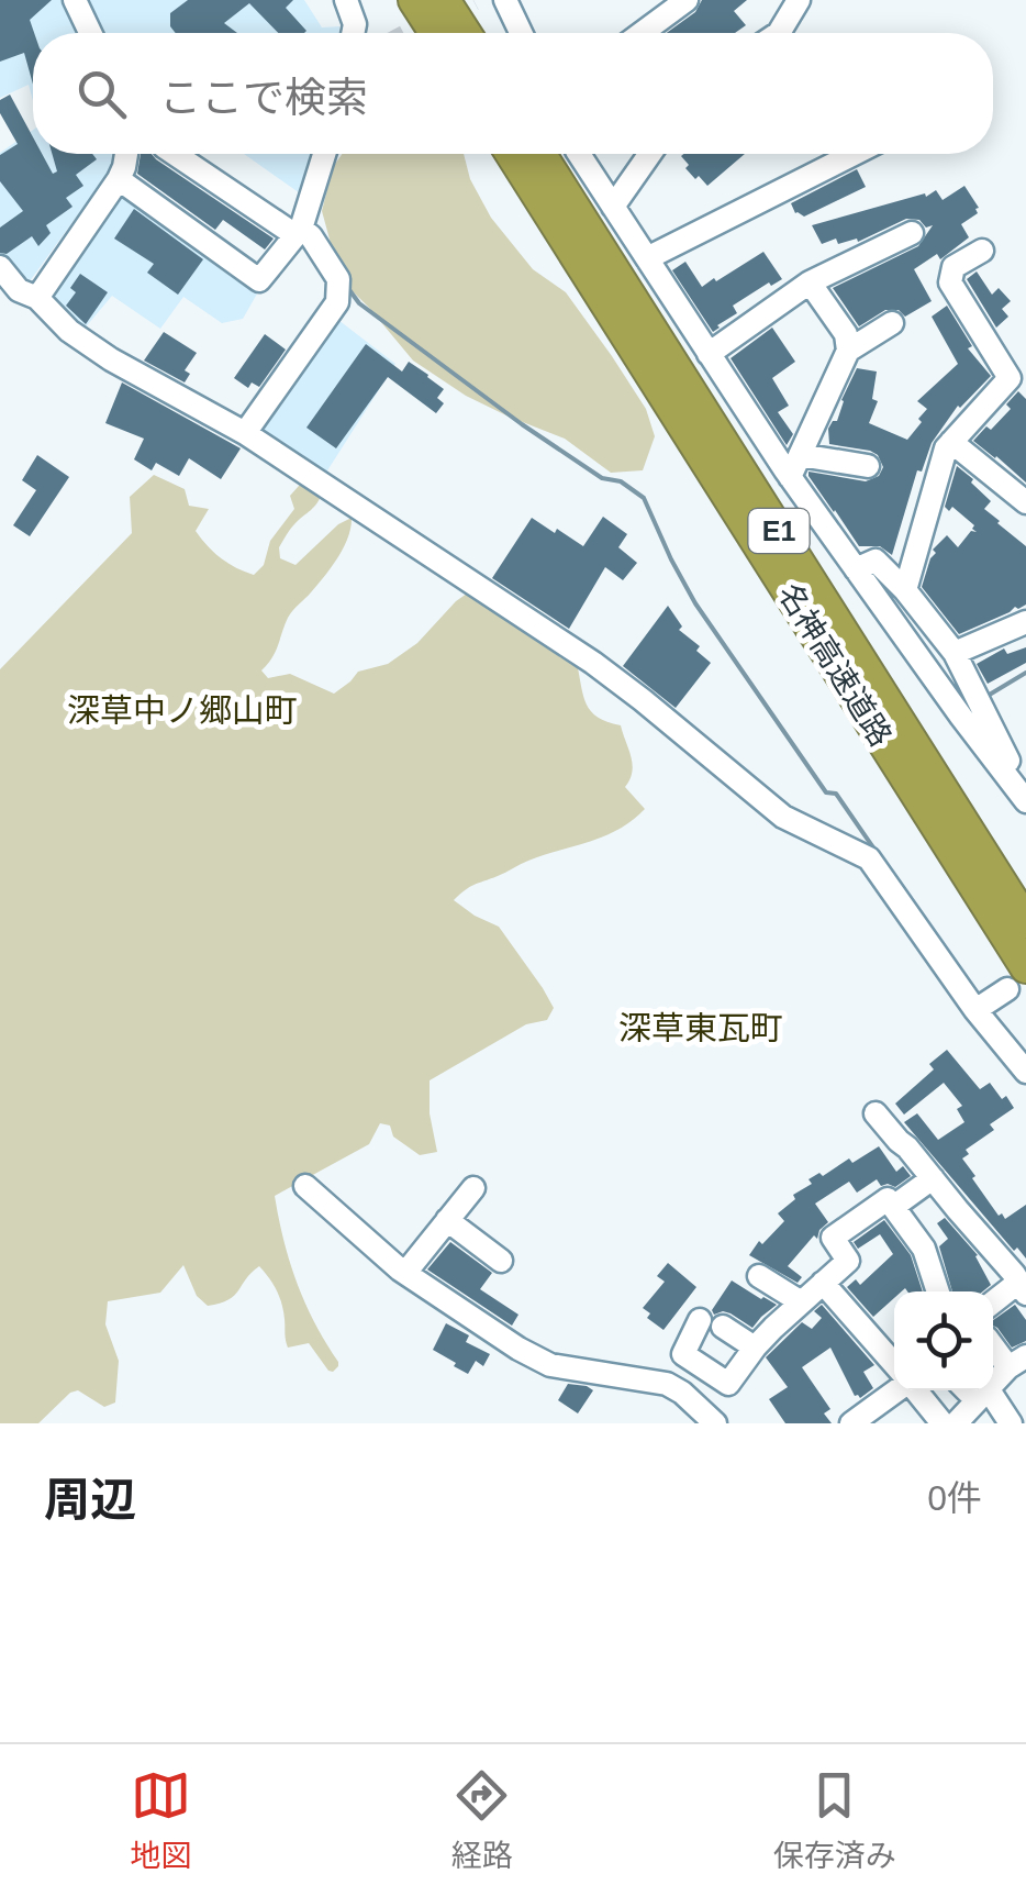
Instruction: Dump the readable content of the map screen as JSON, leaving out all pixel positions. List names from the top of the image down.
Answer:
{
  "streets": {
    "highway": ["E1", "名神高速道路"]
  },
  "districts": ["深草中ノ郷山町", "深草東瓦町"],
  "page": {
    "search": "ここで検索",
    "heading": ["周辺", "0件"],
    "nav": ["地図", "経路", "保存済み"]
  }
}
